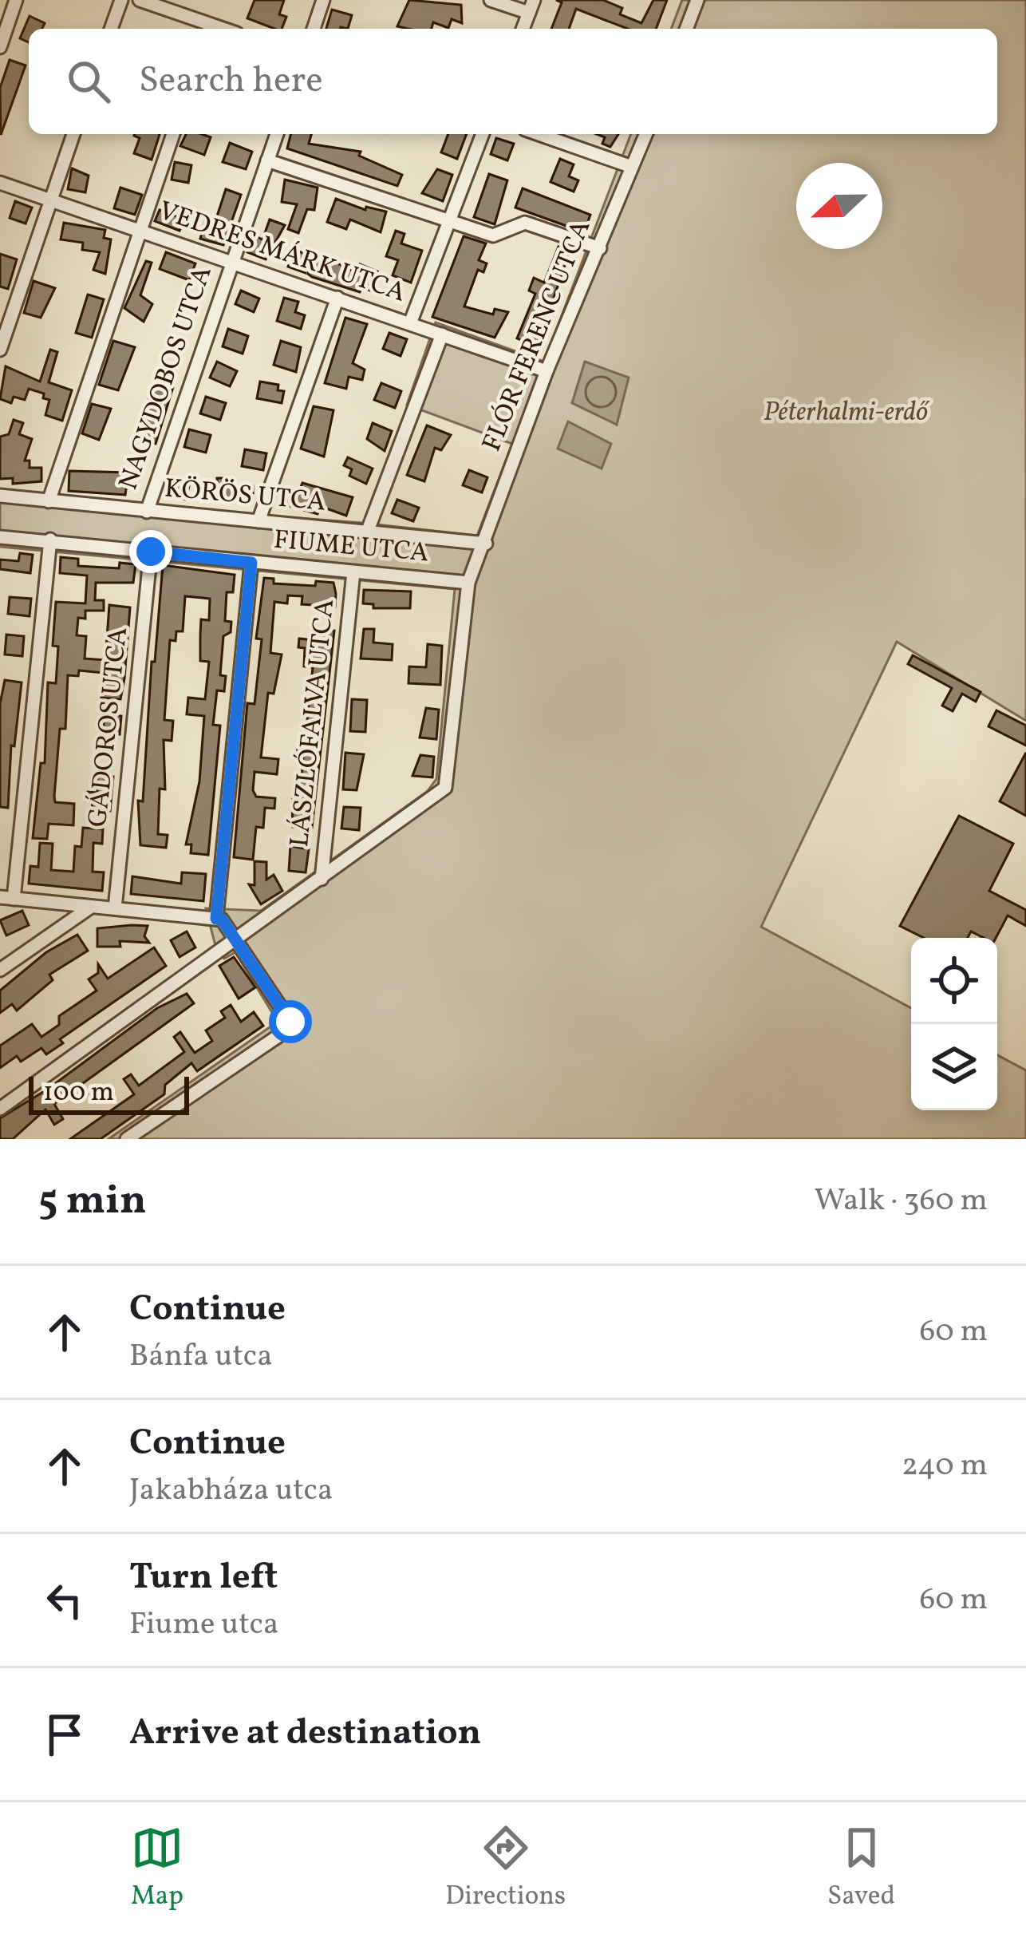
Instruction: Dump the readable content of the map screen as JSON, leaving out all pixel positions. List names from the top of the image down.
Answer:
{
  "streets": {
    "street": [
      "VEDRES MÁRK UTCA",
      "FLÓR FERENC UTCA",
      "NAGYDOBOS UTCA",
      "KÖRÖS UTCA",
      "FIUME UTCA",
      "LÁSZLÓFALVA UTCA",
      "GÁDOROS UTCA"
    ]
  },
  "crossings": [
    ["VEDRES MÁRK UTCA", "FLÓR FERENC UTCA"],
    ["VEDRES MÁRK UTCA", "NAGYDOBOS UTCA"],
    ["FLÓR FERENC UTCA", "KÖRÖS UTCA"],
    ["FLÓR FERENC UTCA", "FIUME UTCA"],
    ["FLÓR FERENC UTCA", "LÁSZLÓFALVA UTCA"],
    ["NAGYDOBOS UTCA", "KÖRÖS UTCA"],
    ["FIUME UTCA", "LÁSZLÓFALVA UTCA"],
    ["FIUME UTCA", "GÁDOROS UTCA"]
  ],
  "parks": ["Péterhalmi-erdő"],
  "scale_bar": "100 m",
  "north": "left",
  "page": {
    "search": "Search here",
    "scale": "100 m",
    "heading": ["5 min", "Walk · 360 m"],
    "list": [
      ["Continue", "Bánfa utca", "60 m"],
      ["Continue", "Jakabháza utca", "240 m"],
      ["Turn left", "Fiume utca", "60 m"],
      "Arrive at destination"
    ],
    "nav": ["Map", "Directions", "Saved"]
  }
}
